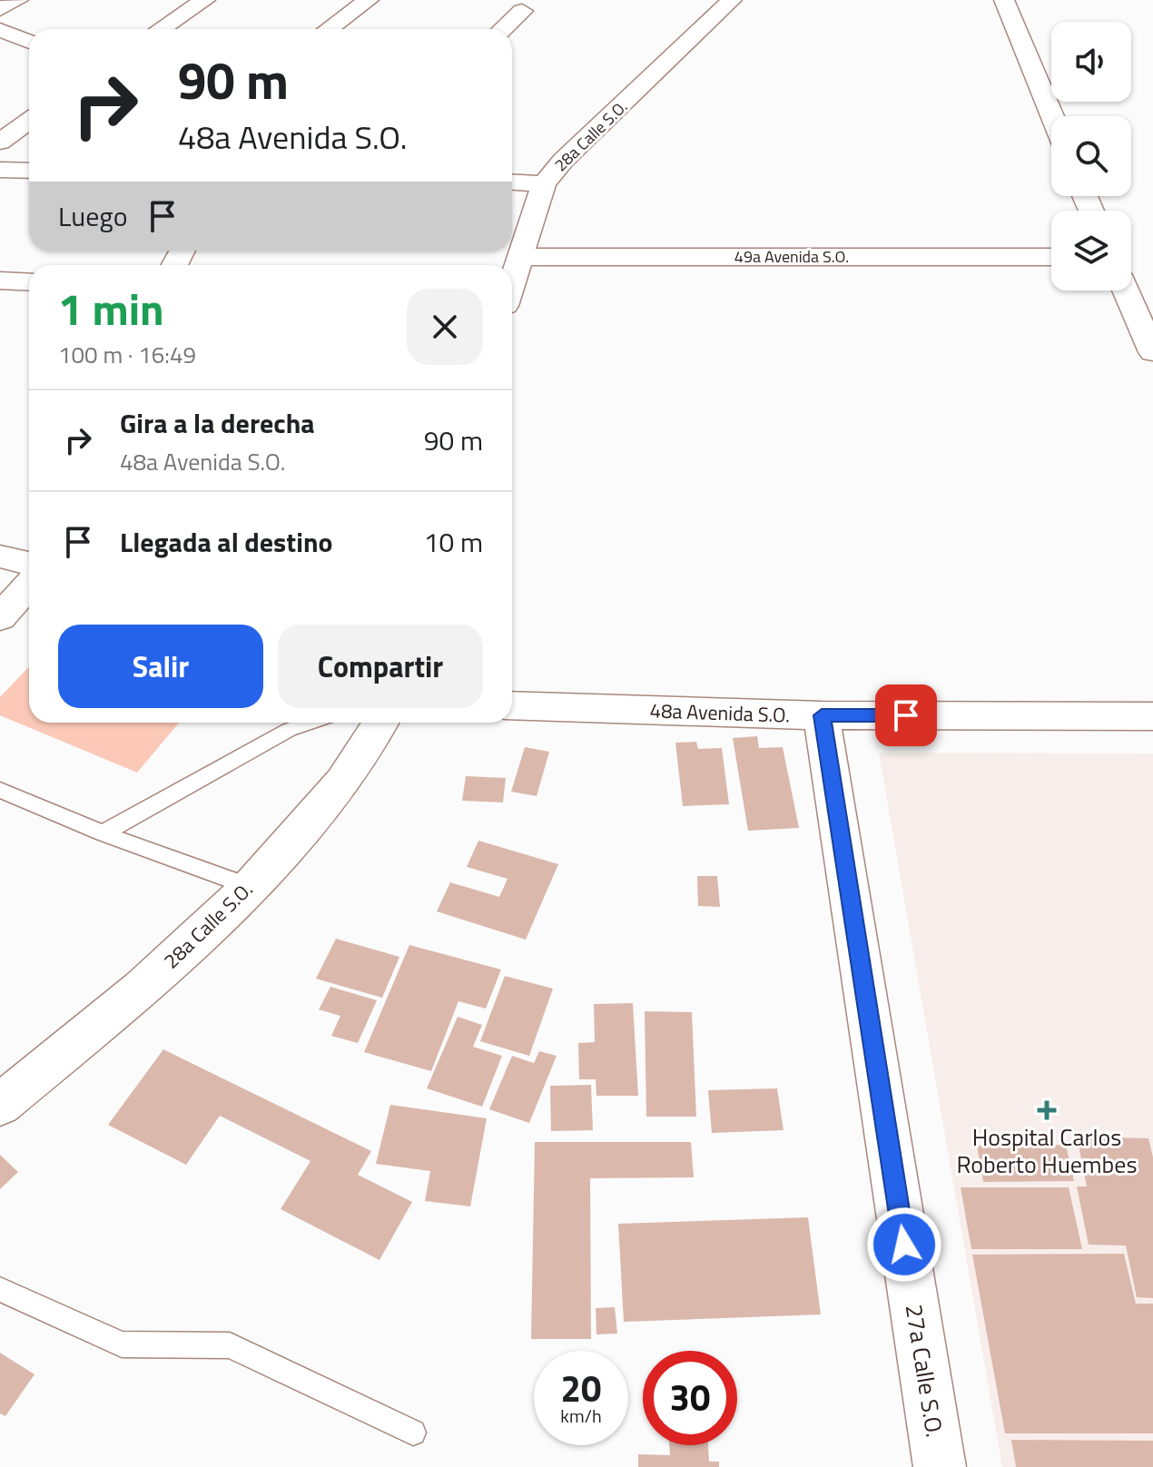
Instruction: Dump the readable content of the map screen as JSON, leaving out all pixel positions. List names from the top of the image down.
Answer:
{
  "streets": {
    "street": [
      "28a Calle S.O.",
      "49a Avenida S.O.",
      "48a Avenida S.O.",
      "27a Calle S.O."
    ]
  },
  "crossings": [
    ["28a Calle S.O.", "49a Avenida S.O."],
    ["48a Avenida S.O.", "27a Calle S.O."]
  ],
  "places": {
    "health": ["Hospital Carlos Roberto Huembes"]
  },
  "page": {
    "turn": ["90 m", "48a Avenida S.O."],
    "then": "Luego",
    "heading": ["1 min", "100 m · 16:49"],
    "list": [
      {
        "name": "Gira a la derecha",
        "note": "48a Avenida S.O.",
        "value": "90 m"
      },
      {
        "name": "Llegada al destino",
        "value": "10 m"
      }
    ],
    "buttons": ["Salir", "Compartir"],
    "speed": "20 km/h",
    "limit": "30"
  }
}
